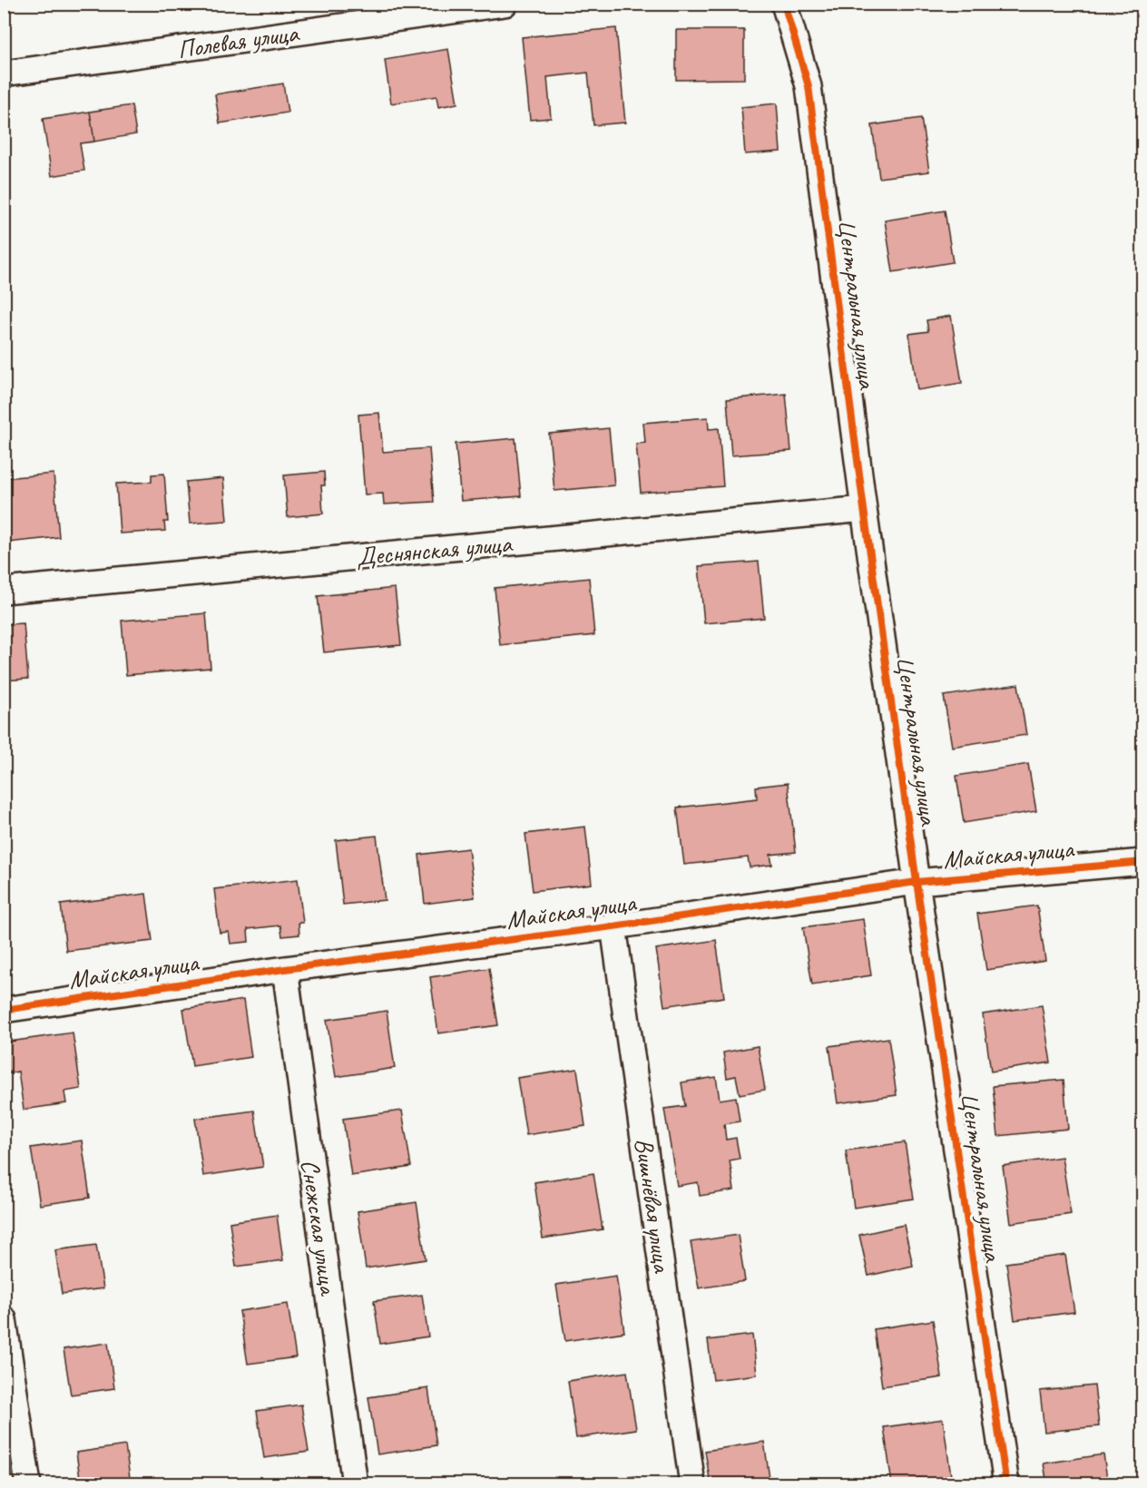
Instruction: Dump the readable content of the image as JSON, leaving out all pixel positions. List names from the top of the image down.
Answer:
{
  "streets": {
    "street": [
      "Полевая улица",
      "Центральная улица",
      "Деснянская улица",
      "Майская улица",
      "Вишнёвая улица",
      "Снежская улица"
    ]
  },
  "crossings": [
    ["Центральная улица", "Деснянская улица"],
    ["Центральная улица", "Майская улица"],
    ["Майская улица", "Вишнёвая улица"],
    ["Майская улица", "Снежская улица"]
  ]
}
